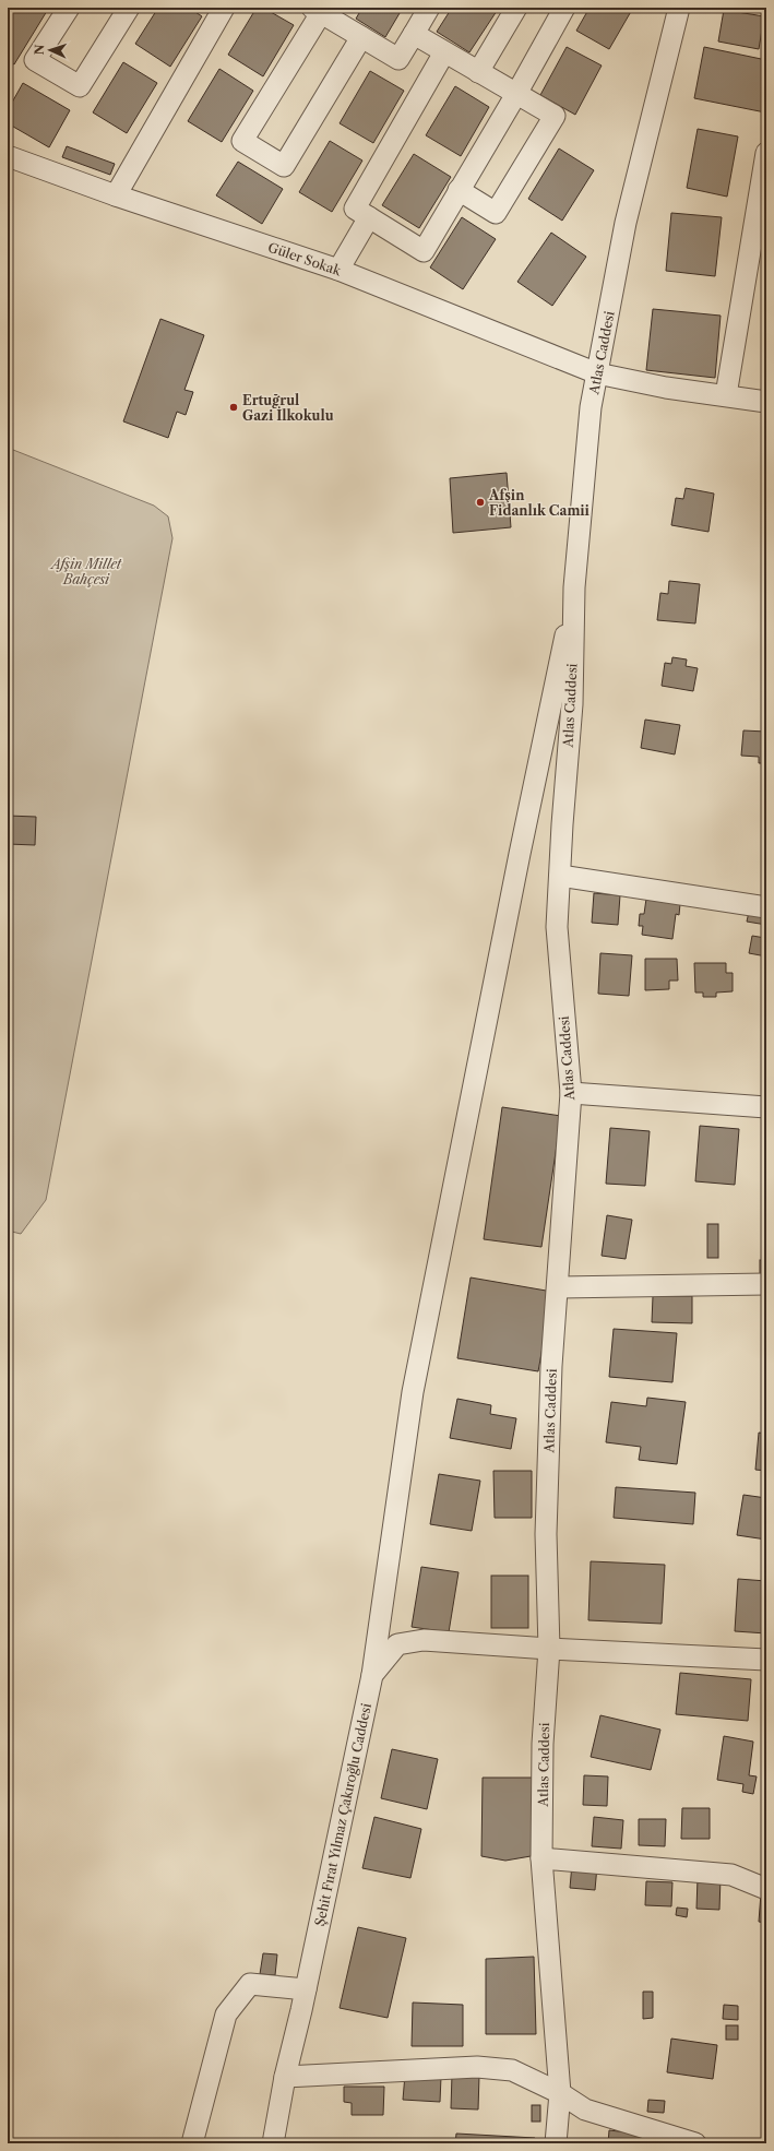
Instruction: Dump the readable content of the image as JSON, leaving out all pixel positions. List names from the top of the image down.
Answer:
{
  "streets": {
    "street": ["Güler Sokak", "Atlas Caddesi", "Şehit Fırat Yılmaz Çakıroğlu Caddesi"]
  },
  "crossings": [
    ["Güler Sokak", "Atlas Caddesi"],
    ["Atlas Caddesi", "Şehit Fırat Yılmaz Çakıroğlu Caddesi"]
  ],
  "parks": ["Afşin Millet Bahçesi"],
  "places": ["Ertuğrul Gazi İlkokulu", "Afşin Fidanlık Camii"],
  "north": "left"
}
